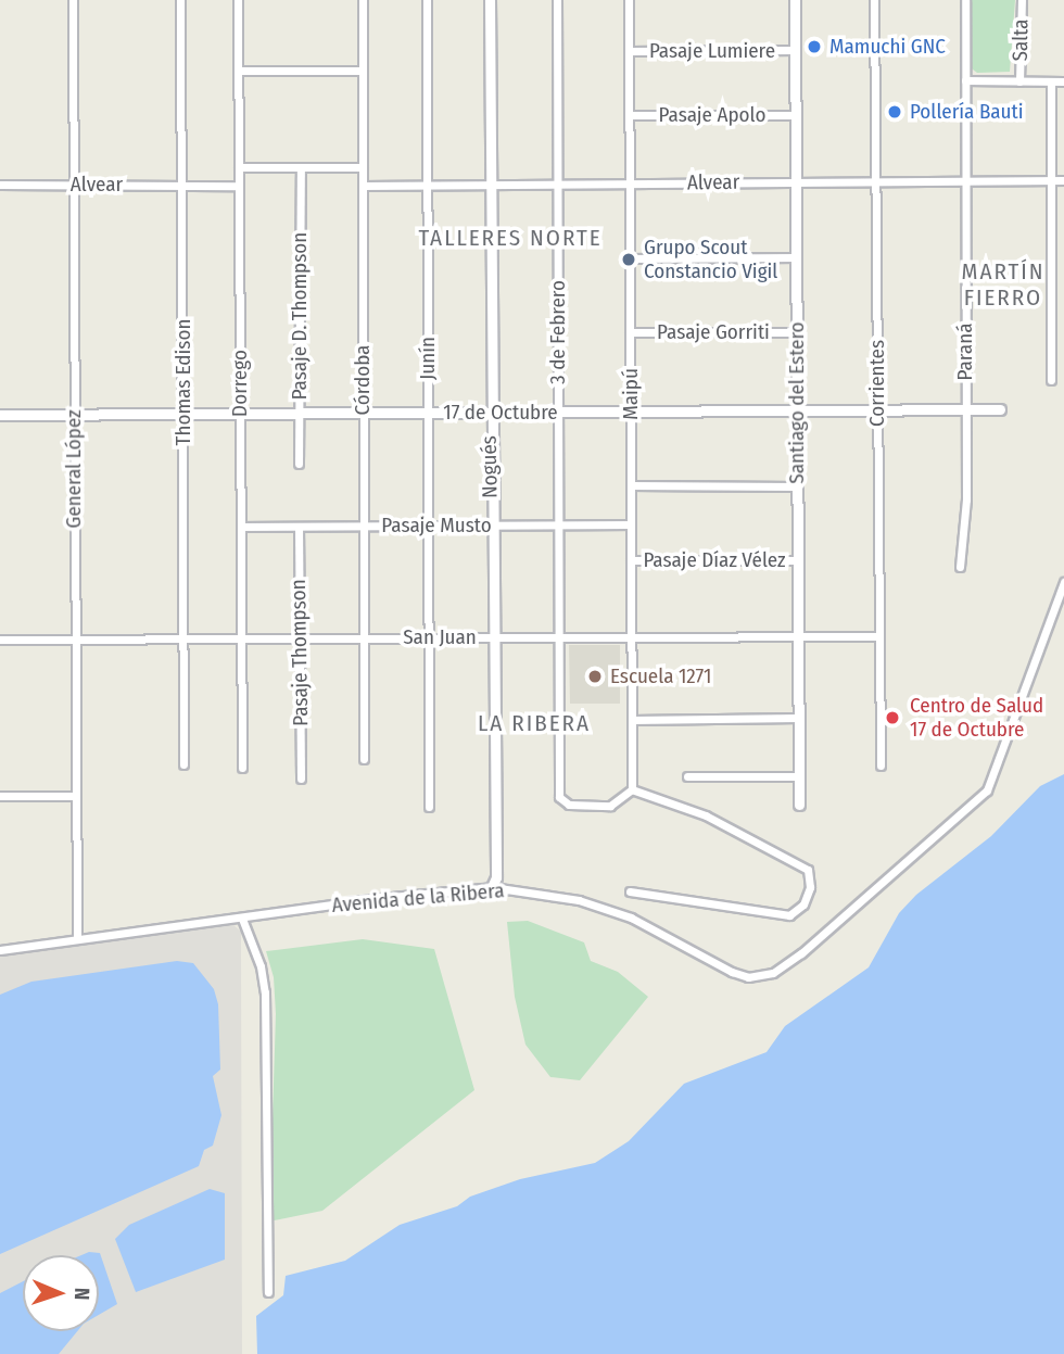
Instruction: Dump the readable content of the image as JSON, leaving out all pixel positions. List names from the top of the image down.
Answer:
{
  "streets": {
    "street": [
      "Salta",
      "Pasaje Lumiere",
      "Pasaje Apolo",
      "Alvear",
      "Pasaje D. Thompson",
      "3 de Febrero",
      "Pasaje Gorriti",
      "Paraná",
      "Junín",
      "Córdoba",
      "Thomas Edison",
      "Dorrego",
      "Corrientes",
      "Maipú",
      "Santiago del Estero",
      "17 de Octubre",
      "Nogués",
      "General López",
      "Pasaje Musto",
      "Pasaje Díaz Vélez",
      "San Juan",
      "Pasaje Thompson",
      "Avenida de la Ribera"
    ]
  },
  "crossings": [
    ["Salta", "Alvear"],
    ["Pasaje Lumiere", "Maipú"],
    ["Pasaje Lumiere", "Santiago del Estero"],
    ["Pasaje Apolo", "Maipú"],
    ["Pasaje Apolo", "Santiago del Estero"],
    ["Alvear", "3 de Febrero"],
    ["Alvear", "Paraná"],
    ["Alvear", "Junín"],
    ["Alvear", "Córdoba"],
    ["Alvear", "Thomas Edison"],
    ["Alvear", "Dorrego"],
    ["Alvear", "Corrientes"],
    ["Alvear", "Maipú"],
    ["Alvear", "Santiago del Estero"],
    ["Alvear", "Nogués"],
    ["Alvear", "General López"],
    ["Pasaje D. Thompson", "17 de Octubre"],
    ["3 de Febrero", "Maipú"],
    ["3 de Febrero", "17 de Octubre"],
    ["3 de Febrero", "Pasaje Musto"],
    ["3 de Febrero", "San Juan"],
    ["Pasaje Gorriti", "Maipú"],
    ["Pasaje Gorriti", "Santiago del Estero"],
    ["Paraná", "17 de Octubre"],
    ["Junín", "17 de Octubre"],
    ["Junín", "Pasaje Musto"],
    ["Junín", "San Juan"],
    ["Córdoba", "17 de Octubre"],
    ["Córdoba", "Pasaje Musto"],
    ["Córdoba", "San Juan"],
    ["Thomas Edison", "17 de Octubre"],
    ["Thomas Edison", "San Juan"],
    ["Dorrego", "17 de Octubre"],
    ["Dorrego", "Pasaje Musto"],
    ["Dorrego", "San Juan"],
    ["Corrientes", "17 de Octubre"],
    ["Corrientes", "San Juan"],
    ["Maipú", "17 de Octubre"],
    ["Maipú", "Pasaje Musto"],
    ["Maipú", "Pasaje Díaz Vélez"],
    ["Maipú", "San Juan"],
    ["Santiago del Estero", "17 de Octubre"],
    ["Santiago del Estero", "Pasaje Díaz Vélez"],
    ["Santiago del Estero", "San Juan"],
    ["17 de Octubre", "Nogués"],
    ["17 de Octubre", "General López"],
    ["Nogués", "Pasaje Musto"],
    ["Nogués", "San Juan"],
    ["Nogués", "Avenida de la Ribera"],
    ["General López", "San Juan"],
    ["General López", "Avenida de la Ribera"],
    ["Pasaje Musto", "Pasaje Thompson"],
    ["San Juan", "Pasaje Thompson"]
  ],
  "districts": ["TALLERES NORTE", "MARTÍN FIERRO", "LA RIBERA"],
  "places": [
    "Mamuchi GNC",
    "Pollería Bauti",
    "Grupo Scout Constancio Vigil",
    "Escuela 1271",
    "Centro de Salud 17 de Octubre"
  ],
  "north": "right"
}
